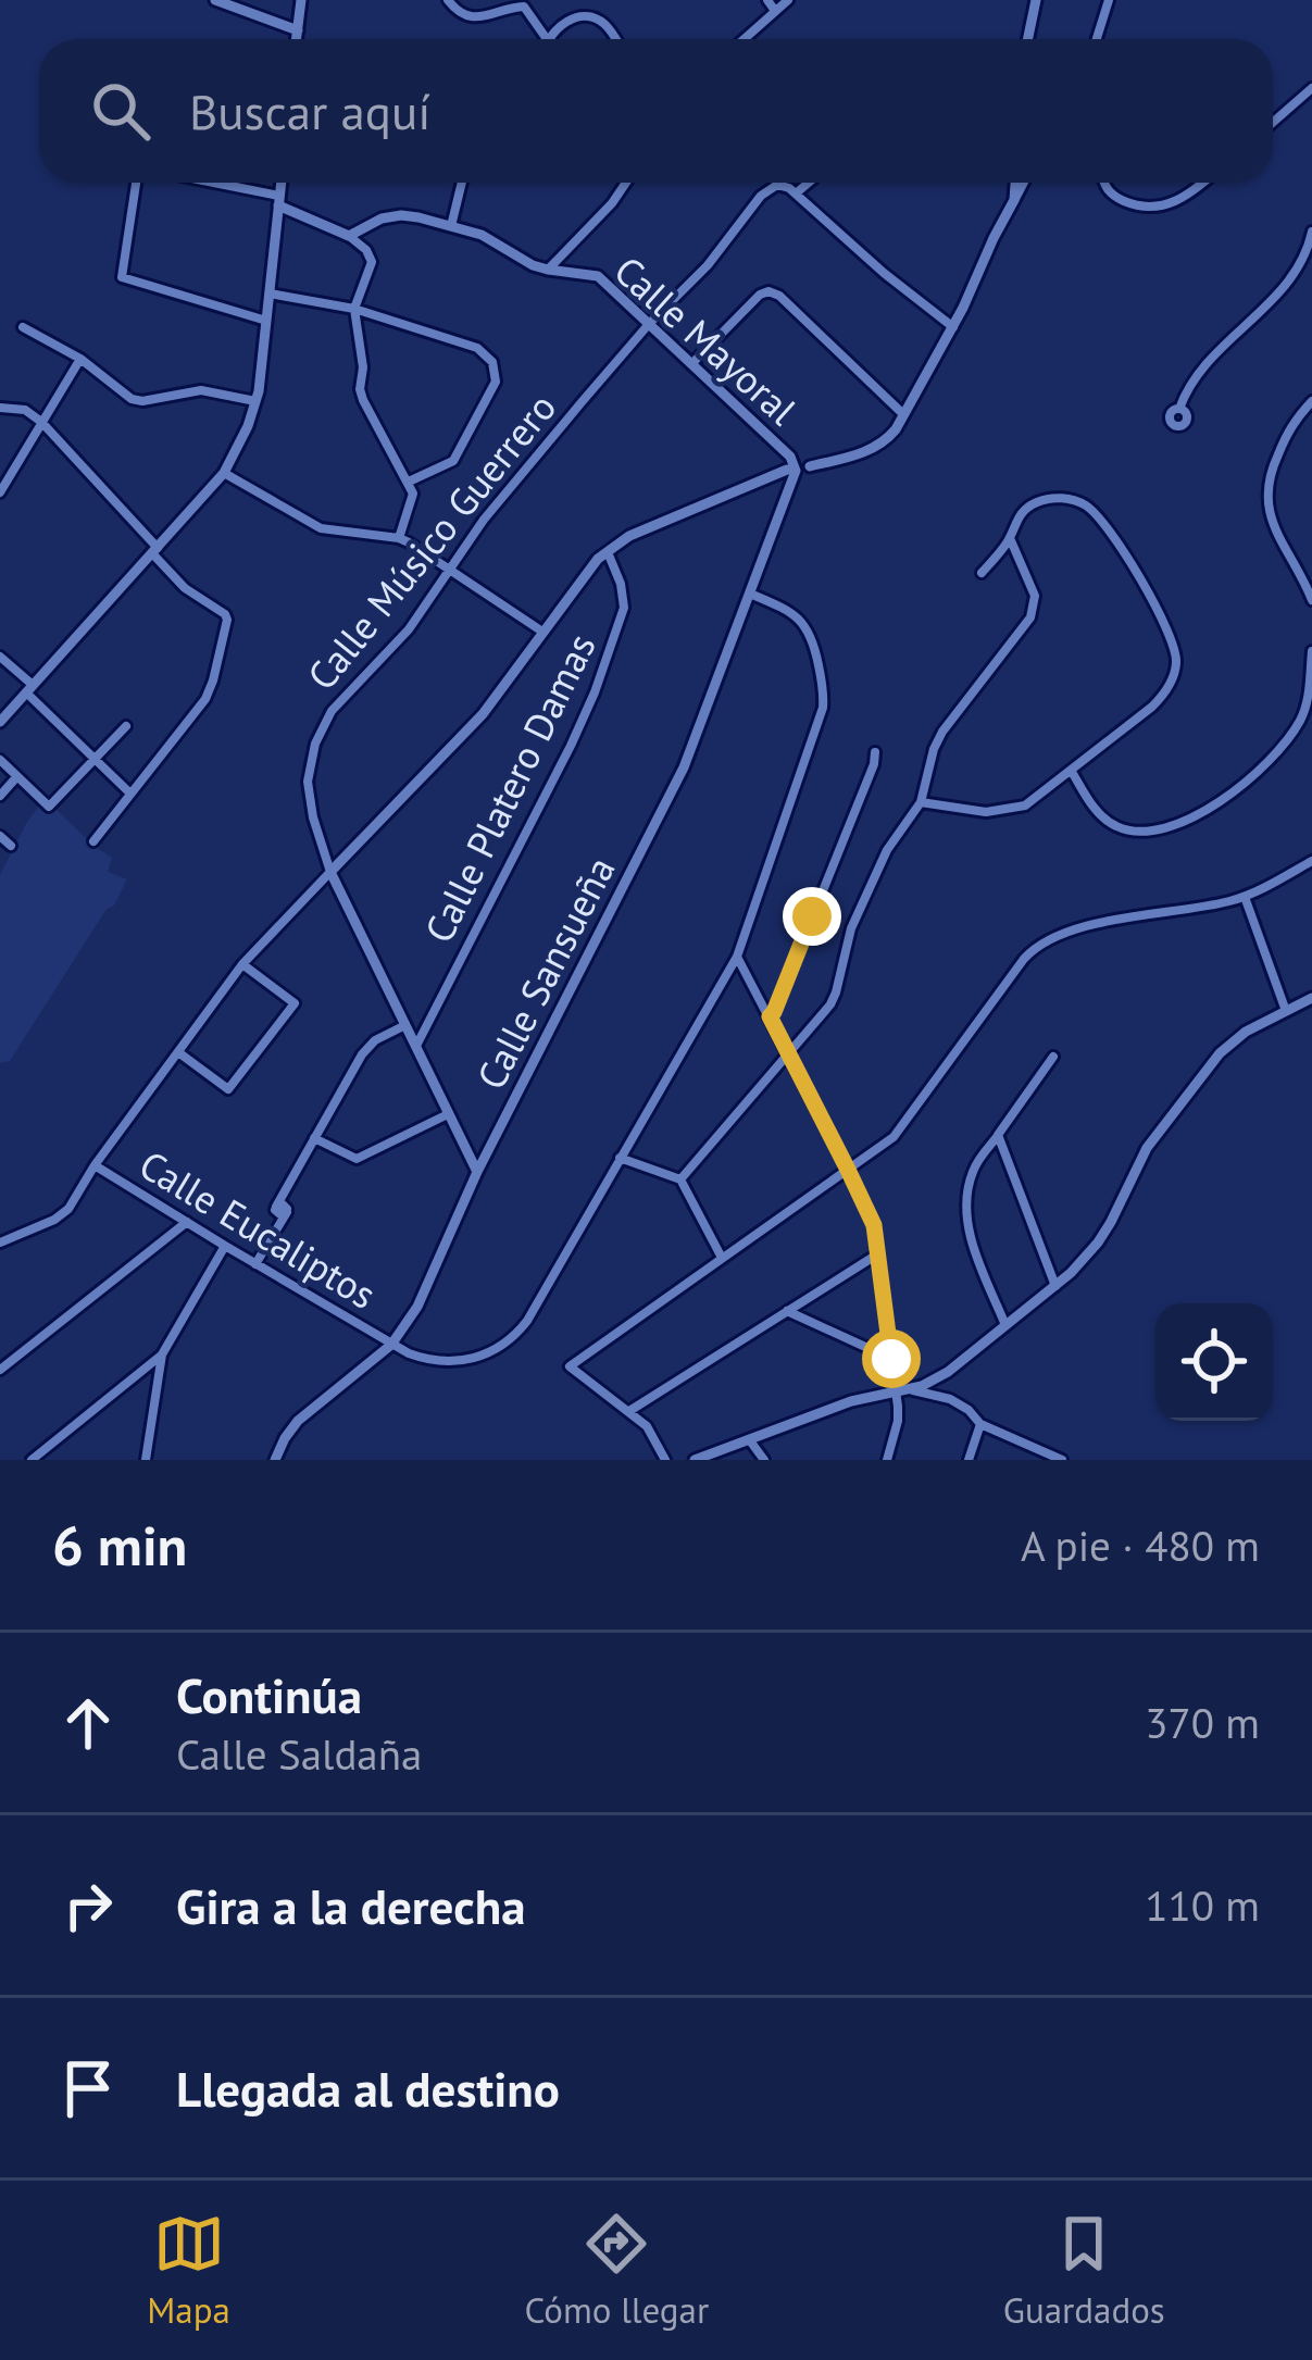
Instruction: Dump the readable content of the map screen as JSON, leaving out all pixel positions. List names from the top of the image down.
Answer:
{
  "streets": {
    "street": [
      "Calle Mayoral",
      "Calle Músico Guerrero",
      "Calle Platero Damas",
      "Calle Sansueña",
      "Calle Eucaliptos"
    ]
  },
  "crossings": [
    ["Calle Mayoral", "Calle Músico Guerrero"],
    ["Calle Mayoral", "Calle Sansueña"],
    ["Calle Músico Guerrero", "Calle Platero Damas"],
    ["Calle Músico Guerrero", "Calle Sansueña"],
    ["Calle Sansueña", "Calle Eucaliptos"]
  ],
  "page": {
    "search": "Buscar aquí",
    "heading": ["6 min", "A pie · 480 m"],
    "list": [
      ["Continúa", "Calle Saldaña", "370 m"],
      ["Gira a la derecha", "110 m"],
      "Llegada al destino"
    ],
    "nav": ["Mapa", "Cómo llegar", "Guardados"]
  }
}
